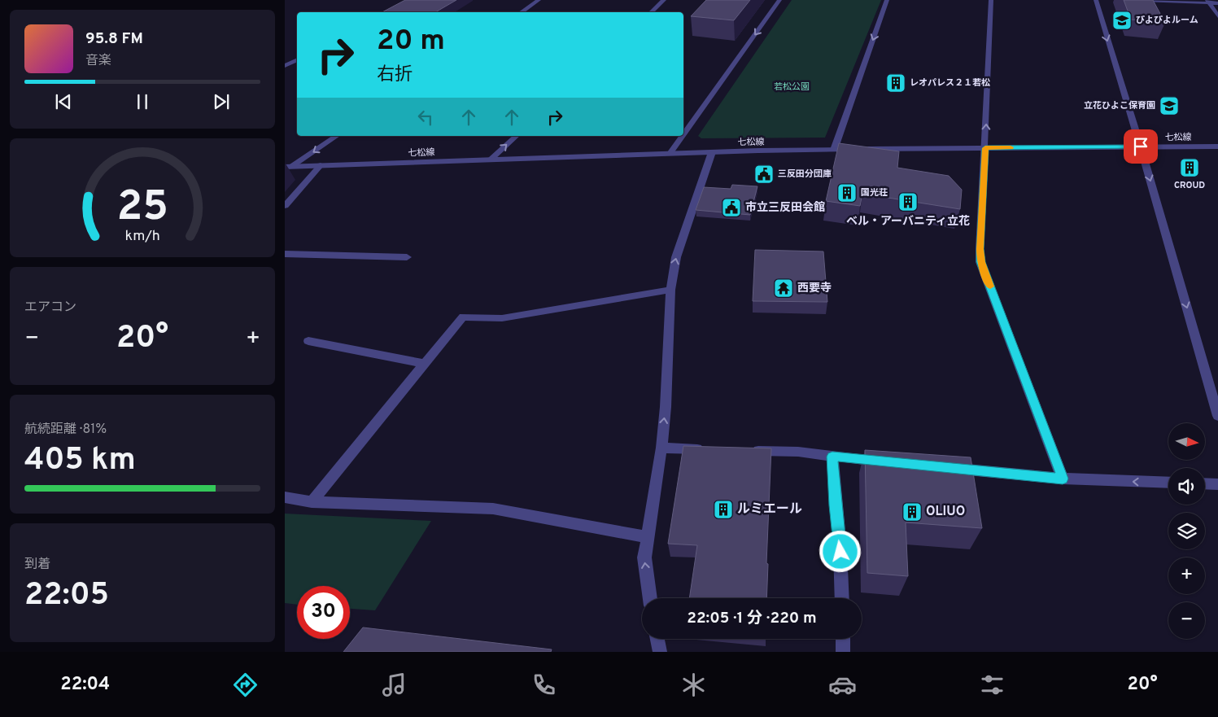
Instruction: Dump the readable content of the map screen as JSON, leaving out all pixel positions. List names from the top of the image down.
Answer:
{
  "streets": {
    "street": ["七松線"]
  },
  "parks": ["若松公園"],
  "places": {
    "school or university": ["ぴよぴよルーム", "立花ひよこ保育園"],
    "building": [
      "レオパレス２１若松",
      "CROUD",
      "国光荘",
      "ベル・アーバニティ立花",
      "ルミエール",
      "OLIUO"
    ],
    "public building": ["三反田分団庫", "市立三反田会館"],
    "temple": ["西要寺"]
  },
  "north": "right",
  "page": {
    "turn": ["20 m", "右折"],
    "song": ["95.8 FM", "音楽"],
    "tile": [
      "エアコン",
      ["航続距離 · 81%", "405 km"],
      ["到着", "22:05"]
    ],
    "heat": ["−", "20°", "+"],
    "map_buttons": ["+", "−"],
    "limit": "30",
    "trip": "22:05 · 1 分 · 220 m",
    "tabs": ["22:04", "20°"],
    "gauge": ["25", "km/h"]
  }
}
